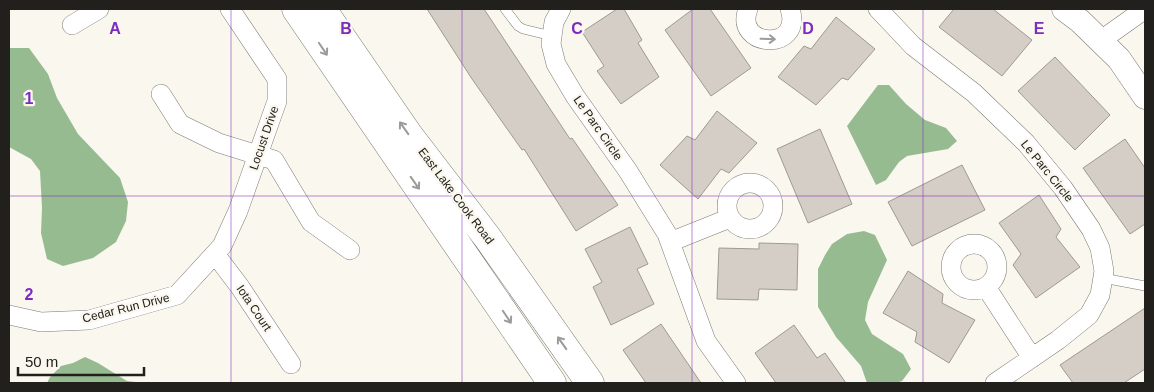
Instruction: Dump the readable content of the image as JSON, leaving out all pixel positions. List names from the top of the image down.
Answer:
{
  "streets": {
    "main road": ["East Lake Cook Road"],
    "street": [
      "Le Parc Circle",
      "Locust Drive",
      "Cedar Run Drive",
      "Iota Court"
    ]
  },
  "crossings": [
    ["Locust Drive", "Cedar Run Drive"],
    ["Locust Drive", "Iota Court"],
    ["Cedar Run Drive", "Iota Court"]
  ],
  "scale_bar": "50 m",
  "grid": {
    "columns": [
      "A",
      "B",
      "C",
      "D",
      "E"
    ],
    "rows": ["1", "2"]
  }
}
